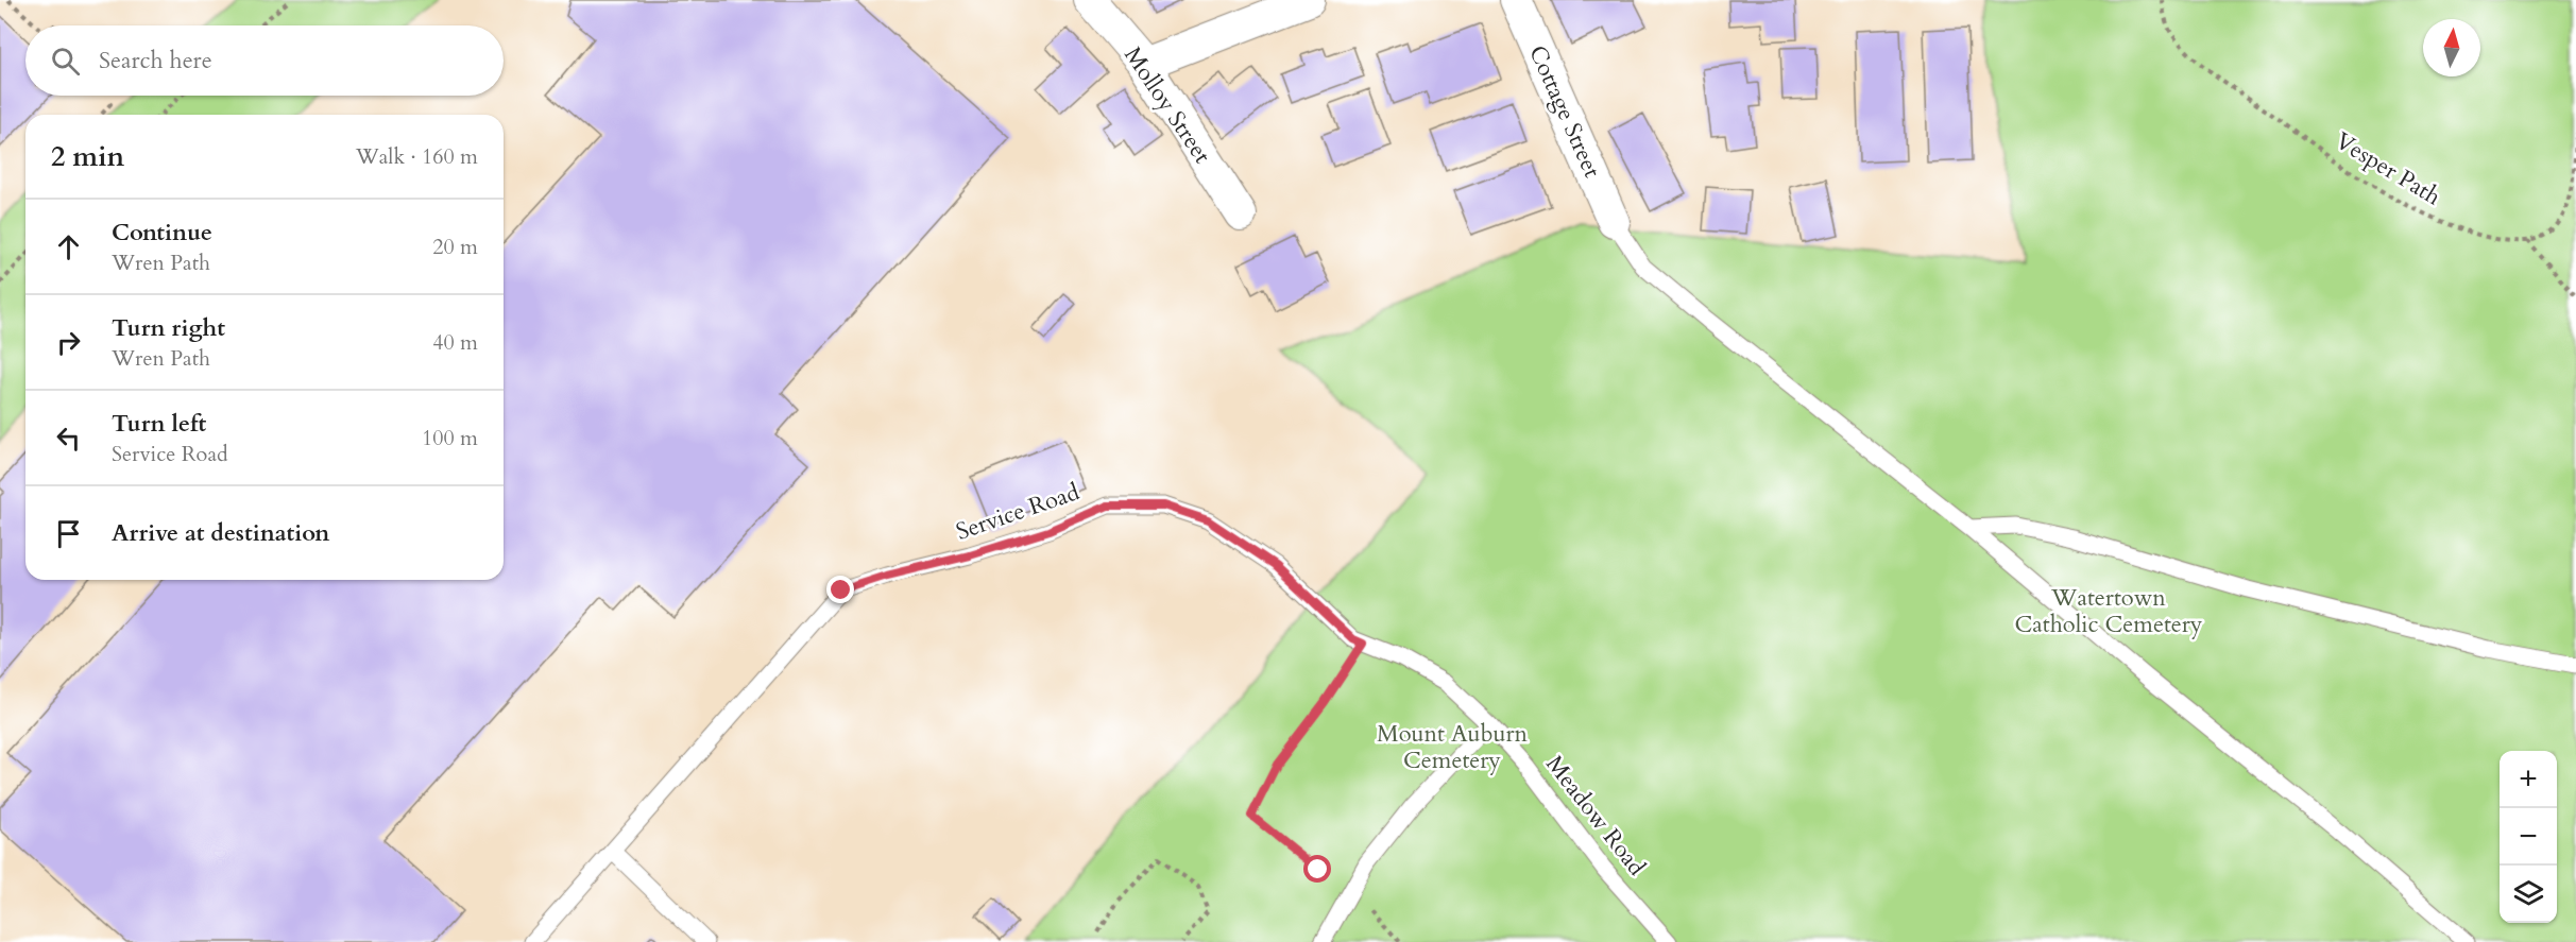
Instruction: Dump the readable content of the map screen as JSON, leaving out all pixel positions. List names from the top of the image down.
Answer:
{
  "streets": {
    "street": ["Molloy Street", "Cottage Street"],
    "lane": ["Service Road", "Meadow Road"],
    "path": ["Vesper Path"]
  },
  "crossings": [
    ["Service Road", "Meadow Road"]
  ],
  "parks": ["Watertown Catholic Cemetery", "Mount Auburn Cemetery"],
  "north": "top",
  "page": {
    "search": "Search here",
    "heading": ["2 min", "Walk · 160 m"],
    "list": [
      ["Continue", "Wren Path", "20 m"],
      ["Turn right", "Wren Path", "40 m"],
      ["Turn left", "Service Road", "100 m"],
      "Arrive at destination"
    ],
    "map_buttons": ["+", "−"]
  }
}
